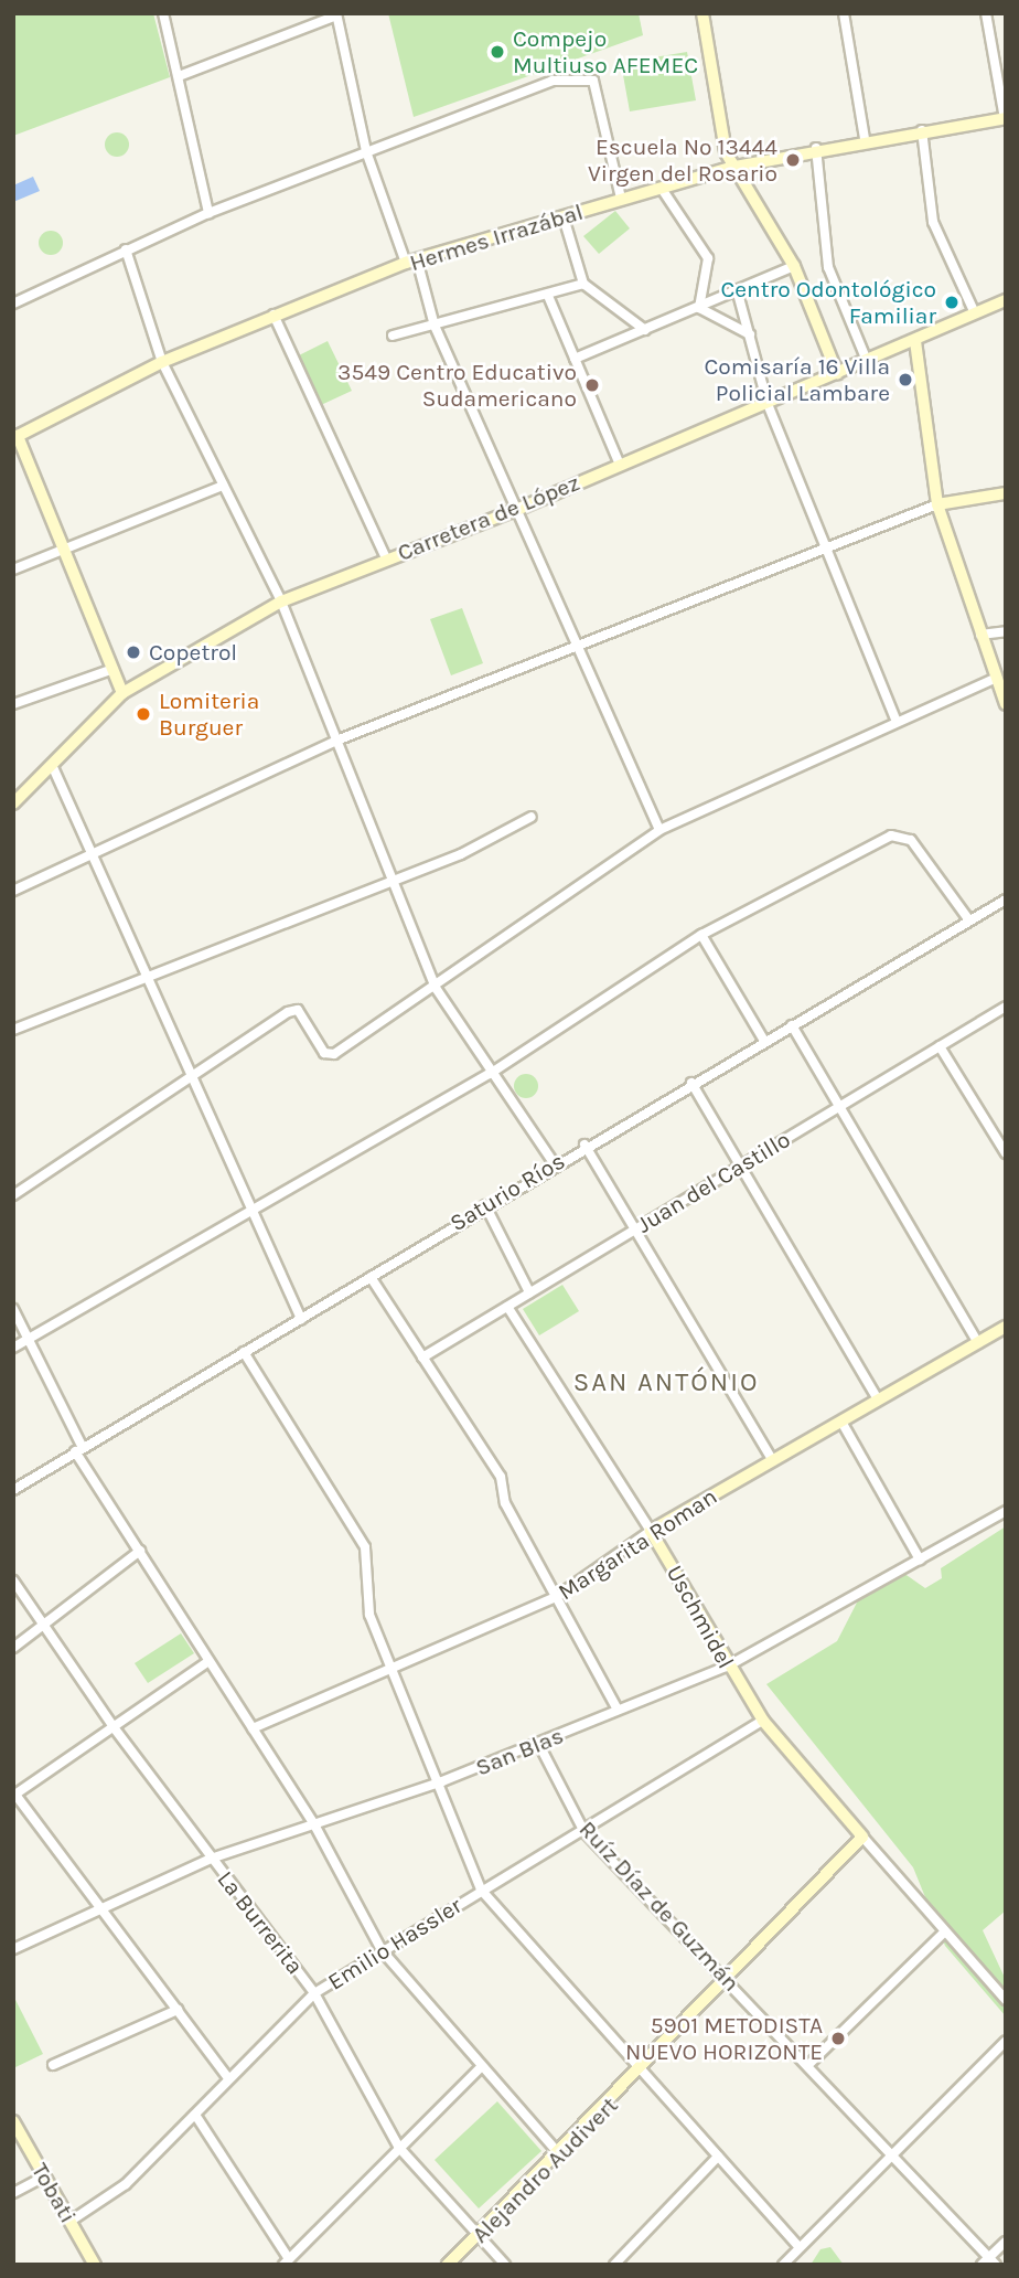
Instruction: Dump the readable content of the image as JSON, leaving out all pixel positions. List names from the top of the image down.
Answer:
{
  "streets": {
    "street": [
      "Hermes Irrazábal",
      "Carretera de López",
      "Juan del Castillo",
      "Saturio Ríos",
      "Margarita Roman",
      "Uschmidel",
      "San Blas",
      "Ruíz Díaz de Guzmán",
      "La Burrerita",
      "Emilio Hassler",
      "Alejandro Audivert",
      "Tobati"
    ]
  },
  "crossings": [
    ["Juan del Castillo", "Uschmidel"],
    ["Margarita Roman", "Uschmidel"],
    ["Uschmidel", "San Blas"],
    ["Uschmidel", "Emilio Hassler"],
    ["Uschmidel", "Alejandro Audivert"],
    ["San Blas", "Ruíz Díaz de Guzmán"],
    ["San Blas", "La Burrerita"],
    ["Ruíz Díaz de Guzmán", "Emilio Hassler"],
    ["Ruíz Díaz de Guzmán", "Alejandro Audivert"],
    ["La Burrerita", "Emilio Hassler"],
    ["La Burrerita", "Alejandro Audivert"],
    ["Emilio Hassler", "Tobati"]
  ],
  "districts": ["SAN ANTÓNIO"],
  "places": [
    "Compejo Multiuso AFEMEC",
    "Escuela Nº 13444 Virgen del Rosario",
    "Centro Odontológico Familiar",
    "Comisaría 16 Villa Policial Lambare",
    "3549 Centro Educativo Sudamericano",
    "Copetrol",
    "Lomiteria Burguer",
    "5901 METODISTA NUEVO HORIZONTE"
  ]
}
